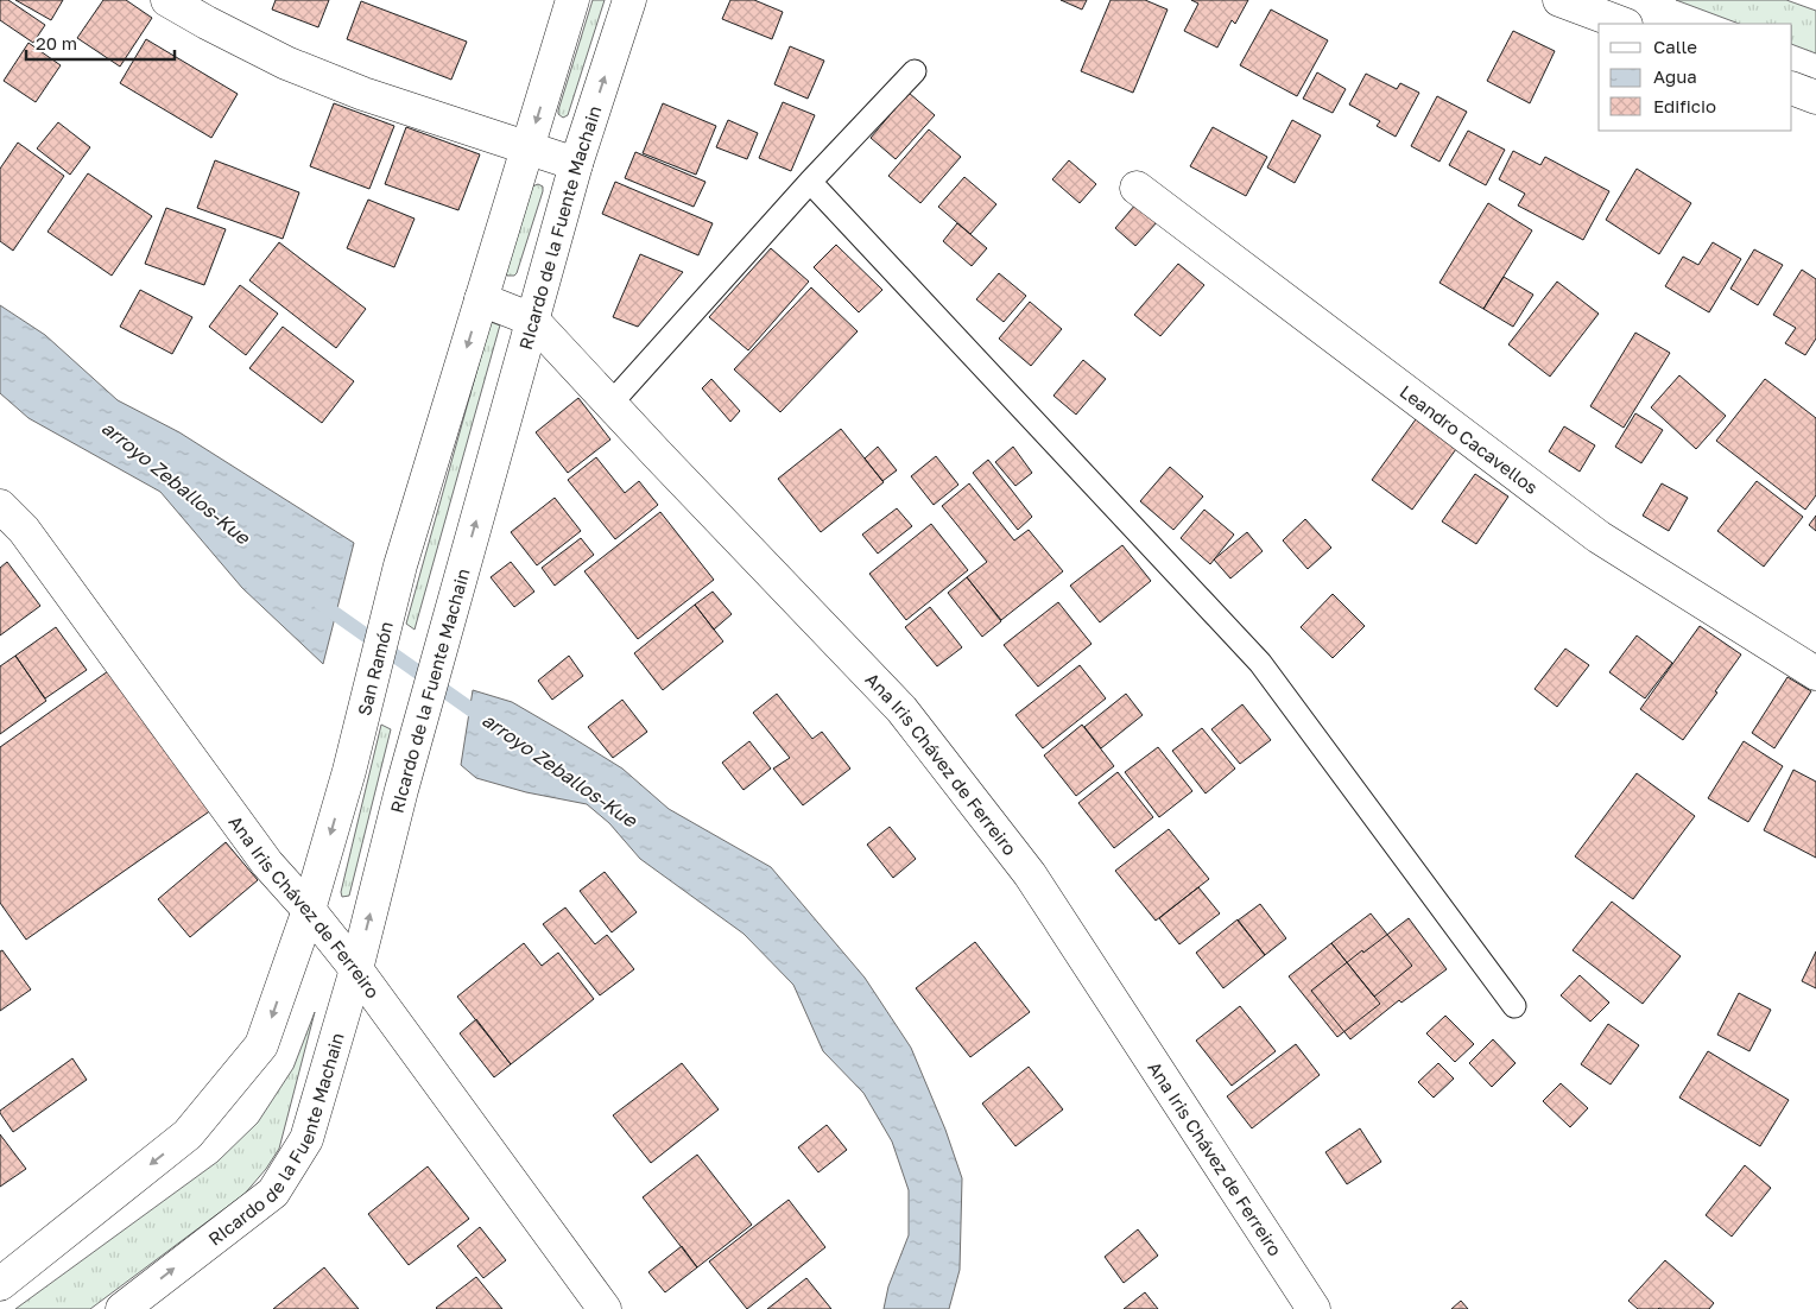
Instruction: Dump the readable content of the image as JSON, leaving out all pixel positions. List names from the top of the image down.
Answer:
{
  "streets": {
    "street": [
      "RIcardo de la Fuente Machain",
      "Leandro Cacavellos",
      "San Ramón",
      "Ana Iris Chávez de Ferreiro"
    ]
  },
  "crossings": [
    ["RIcardo de la Fuente Machain", "Ana Iris Chávez de Ferreiro"],
    ["San Ramón", "Ana Iris Chávez de Ferreiro"]
  ],
  "one_way": ["San Ramón"],
  "water": ["arroyo Zeballos-Kue"],
  "legend": ["Calle", "Agua", "Edificio"],
  "scale_bar": "20 m"
}
